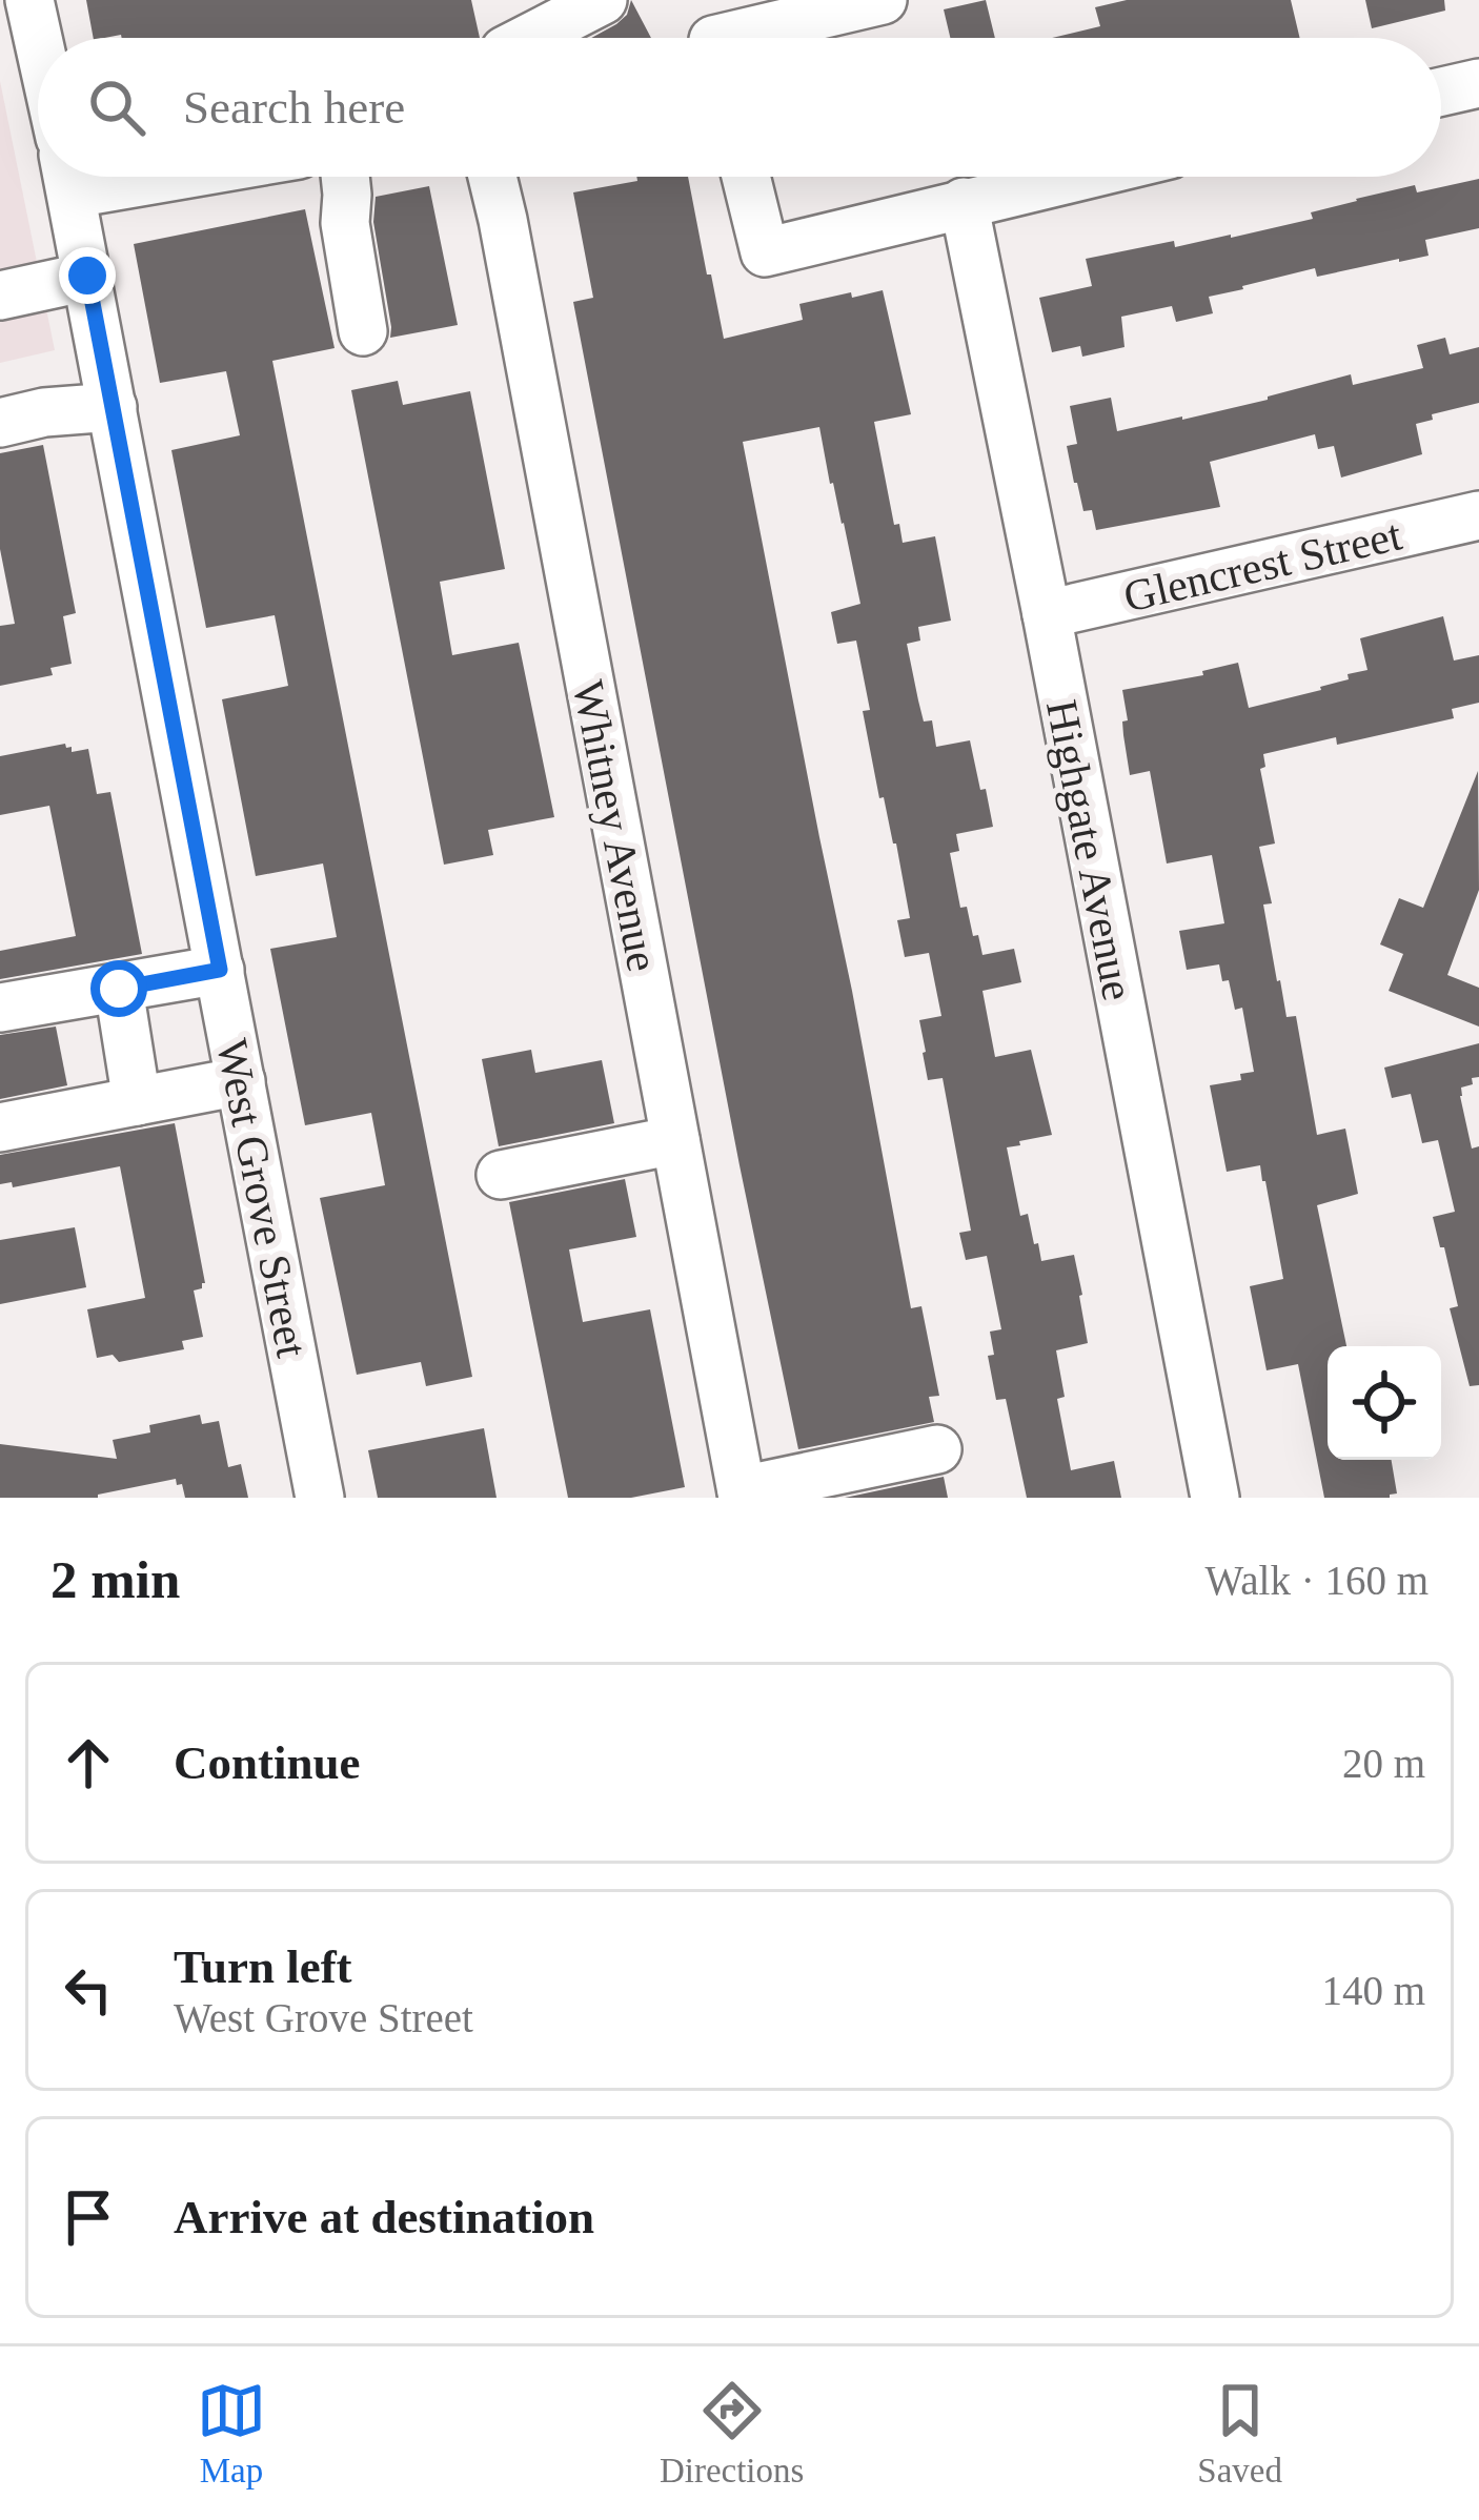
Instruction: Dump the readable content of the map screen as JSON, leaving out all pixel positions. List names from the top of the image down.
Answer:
{
  "streets": {
    "street": [
      "Glencrest Street",
      "Whitney Avenue",
      "Highgate Avenue",
      "West Grove Street"
    ]
  },
  "crossings": [
    ["Glencrest Street", "Highgate Avenue"]
  ],
  "page": {
    "search": "Search here",
    "heading": ["2 min", "Walk · 160 m"],
    "list": [
      ["Continue", "20 m"],
      ["Turn left", "West Grove Street", "140 m"],
      "Arrive at destination"
    ],
    "nav": ["Map", "Directions", "Saved"]
  }
}
